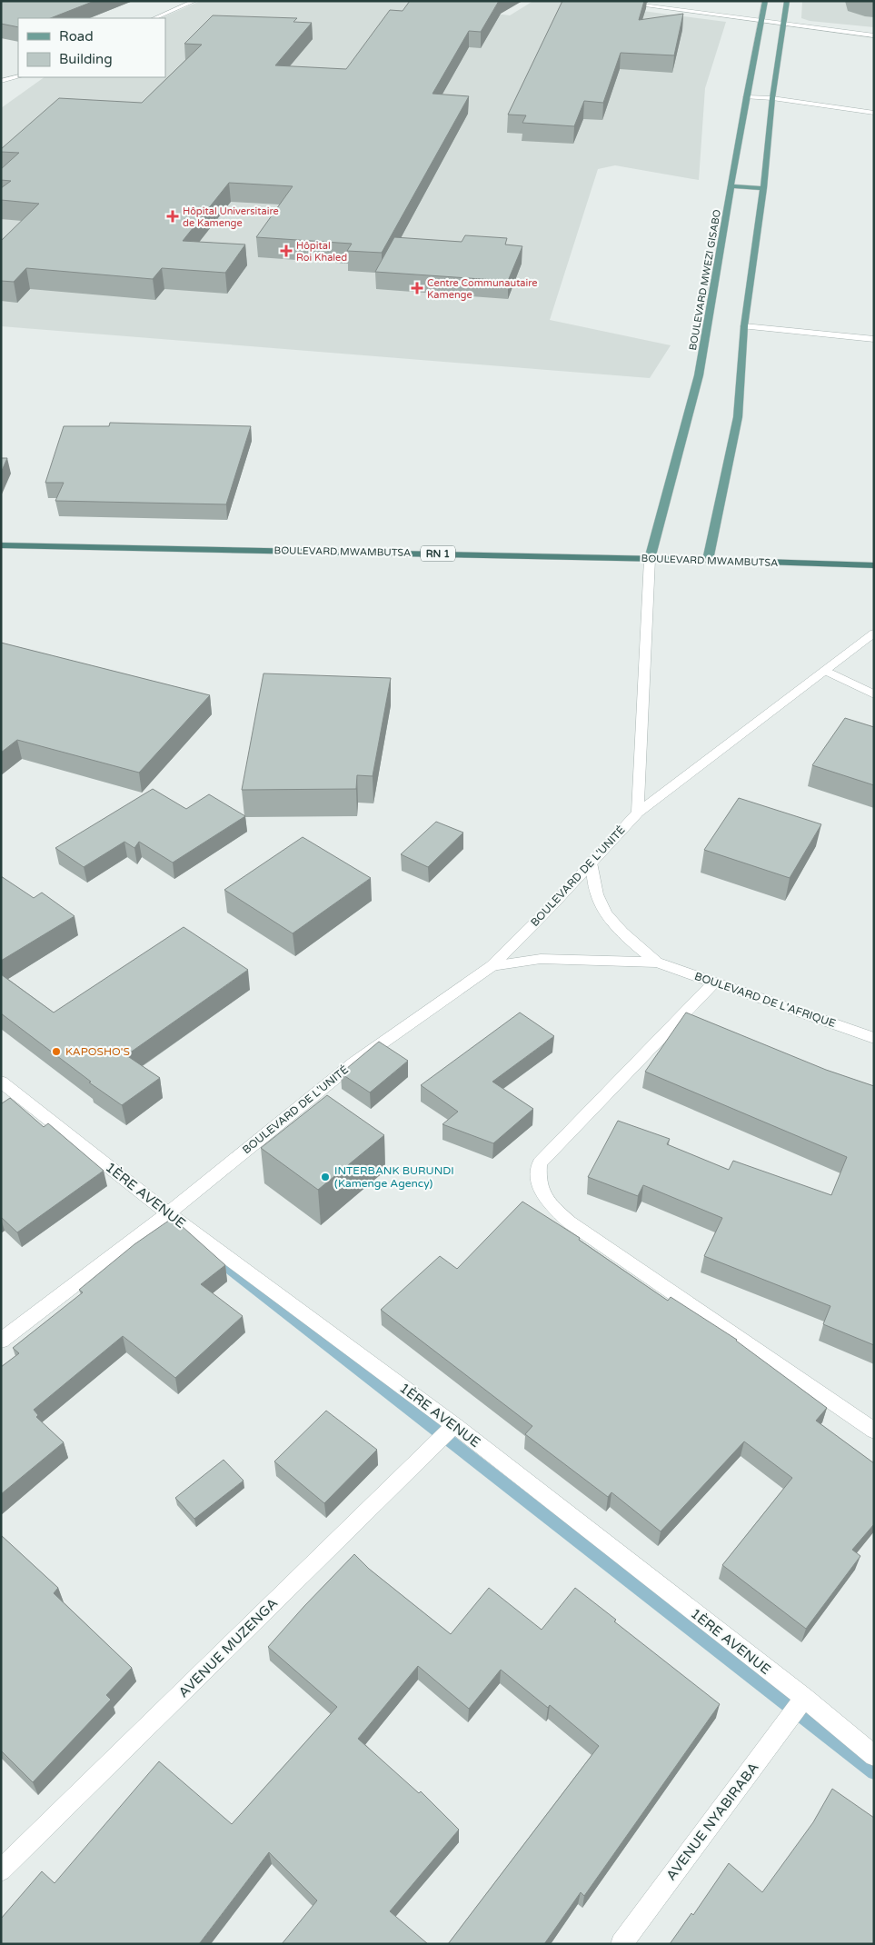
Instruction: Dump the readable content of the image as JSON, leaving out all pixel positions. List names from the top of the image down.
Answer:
{
  "streets": {
    "highway": ["BOULEVARD MWAMBUTSA", "RN 1"],
    "main road": ["BOULEVARD MWEZI GISABO"],
    "street": [
      "BOULEVARD DE L'UNITÉ",
      "BOULEVARD DE L'AFRIQUE",
      "1ÈRE AVENUE",
      "AVENUE MUZENGA",
      "AVENUE NYABIRABA"
    ]
  },
  "crossings": [
    ["BOULEVARD MWEZI GISABO", "BOULEVARD MWAMBUTSA"],
    ["BOULEVARD DE L'UNITÉ", "BOULEVARD DE L'AFRIQUE"],
    ["BOULEVARD DE L'UNITÉ", "1ÈRE AVENUE"],
    ["1ÈRE AVENUE", "AVENUE MUZENGA"],
    ["1ÈRE AVENUE", "AVENUE NYABIRABA"]
  ],
  "places": {
    "health": ["Hôpital Universitaire de Kamenge", "Hôpital Roi Khaled", "Centre Communautaire Kamenge"],
    "other": ["KAPOSHO'S", "INTERBANK BURUNDI (Kamenge Agency)"]
  },
  "legend": ["Road", "Building"]
}
